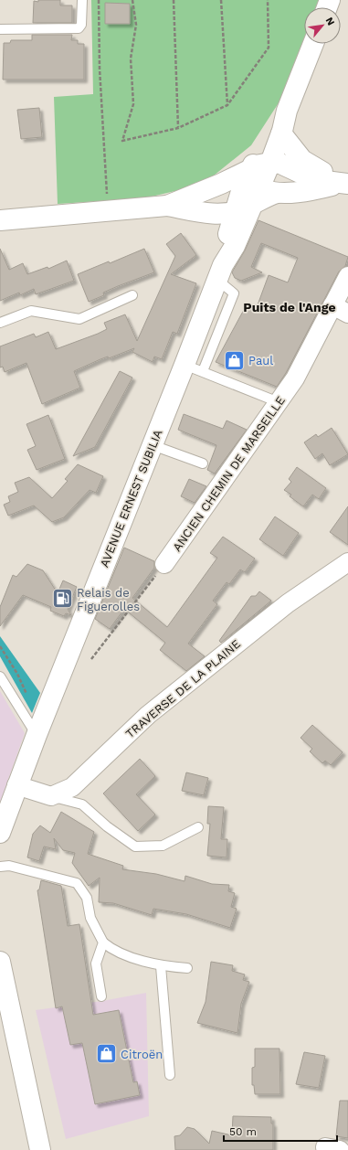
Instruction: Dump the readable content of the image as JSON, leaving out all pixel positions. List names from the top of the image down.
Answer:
{
  "streets": {
    "main road": ["AVENUE ERNEST SUBILIA"],
    "street": ["ANCIEN CHEMIN DE MARSEILLE", "TRAVERSE DE LA PLAINE"]
  },
  "districts": ["Puits de l'Ange"],
  "places": {
    "shop": ["Paul", "Citroën"],
    "fuel station": ["Relais de Figuerolles"]
  },
  "scale_bar": "50 m",
  "north": "top right"
}
